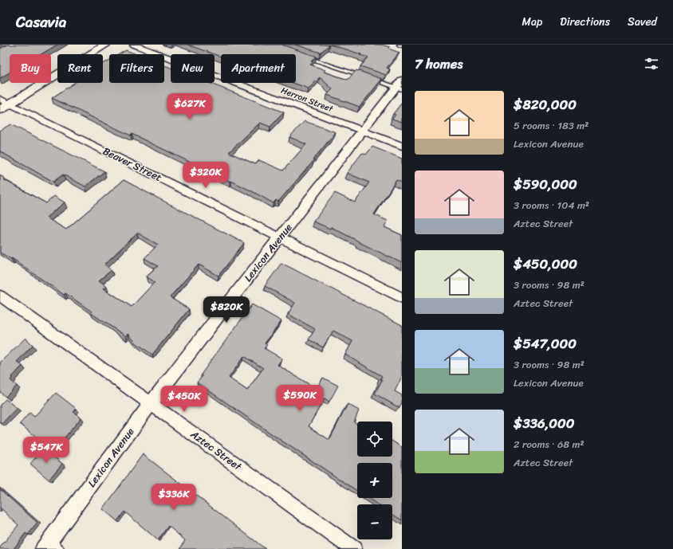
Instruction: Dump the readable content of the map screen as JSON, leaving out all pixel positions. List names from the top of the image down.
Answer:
{
  "streets": {
    "street": [
      "Herron Street",
      "Beaver Street",
      "Lexicon Avenue",
      "Aztec Street"
    ]
  },
  "crossings": [
    ["Herron Street", "Lexicon Avenue"],
    ["Beaver Street", "Lexicon Avenue"],
    ["Lexicon Avenue", "Aztec Street"]
  ],
  "page": {
    "header": "Casavia",
    "nav": ["Map", "Directions", "Saved"],
    "heading": "7 homes",
    "chip": [
      "Buy",
      "Rent",
      "Filters",
      "New",
      "Apartment"
    ],
    "list": [
      {
        "name": "$820,000",
        "note": "5 rooms · 183 m² · Lexicon Avenue"
      },
      {
        "name": "$590,000",
        "note": "3 rooms · 104 m² · Aztec Street"
      },
      {
        "name": "$450,000",
        "note": "3 rooms · 98 m² · Aztec Street"
      },
      {
        "name": "$547,000",
        "note": "3 rooms · 98 m² · Lexicon Avenue"
      },
      {
        "name": "$336,000",
        "note": "2 rooms · 68 m² · Aztec Street"
      }
    ],
    "price": [
      "$627K",
      "$320K",
      "$820K",
      "$590K",
      "$450K",
      "$547K",
      "$336K"
    ],
    "map_buttons": ["+", "−"]
  }
}
